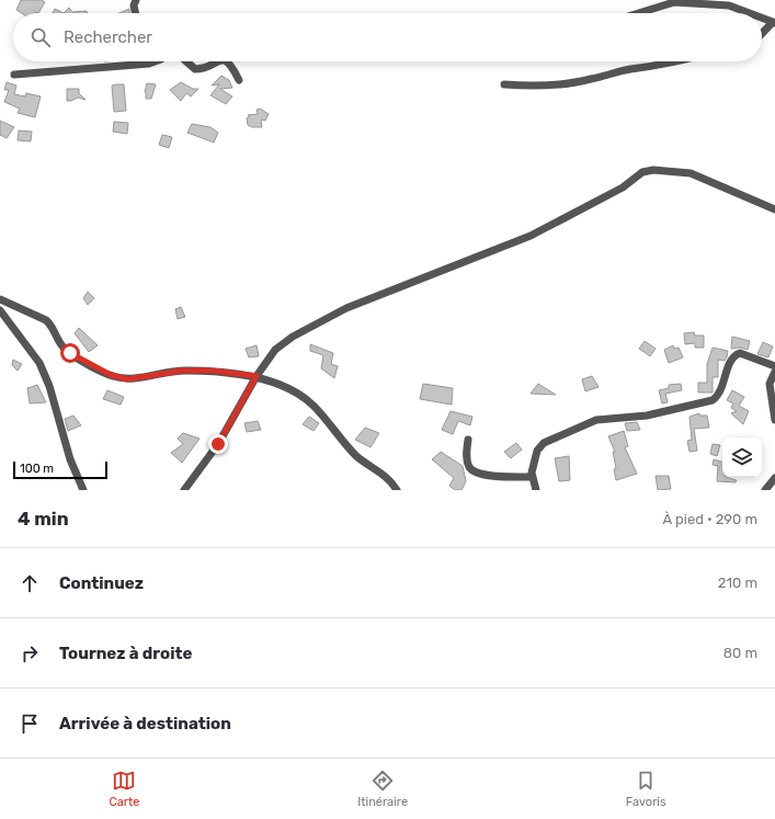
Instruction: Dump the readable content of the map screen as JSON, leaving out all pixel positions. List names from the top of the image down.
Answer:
{
  "scale_bar": "100 m",
  "page": {
    "search": "Rechercher",
    "scale": "100 m",
    "heading": ["4 min", "À pied · 290 m"],
    "list": [
      ["Continuez", "210 m"],
      ["Tournez à droite", "80 m"],
      "Arrivée à destination"
    ],
    "nav": ["Carte", "Itinéraire", "Favoris"]
  }
}
